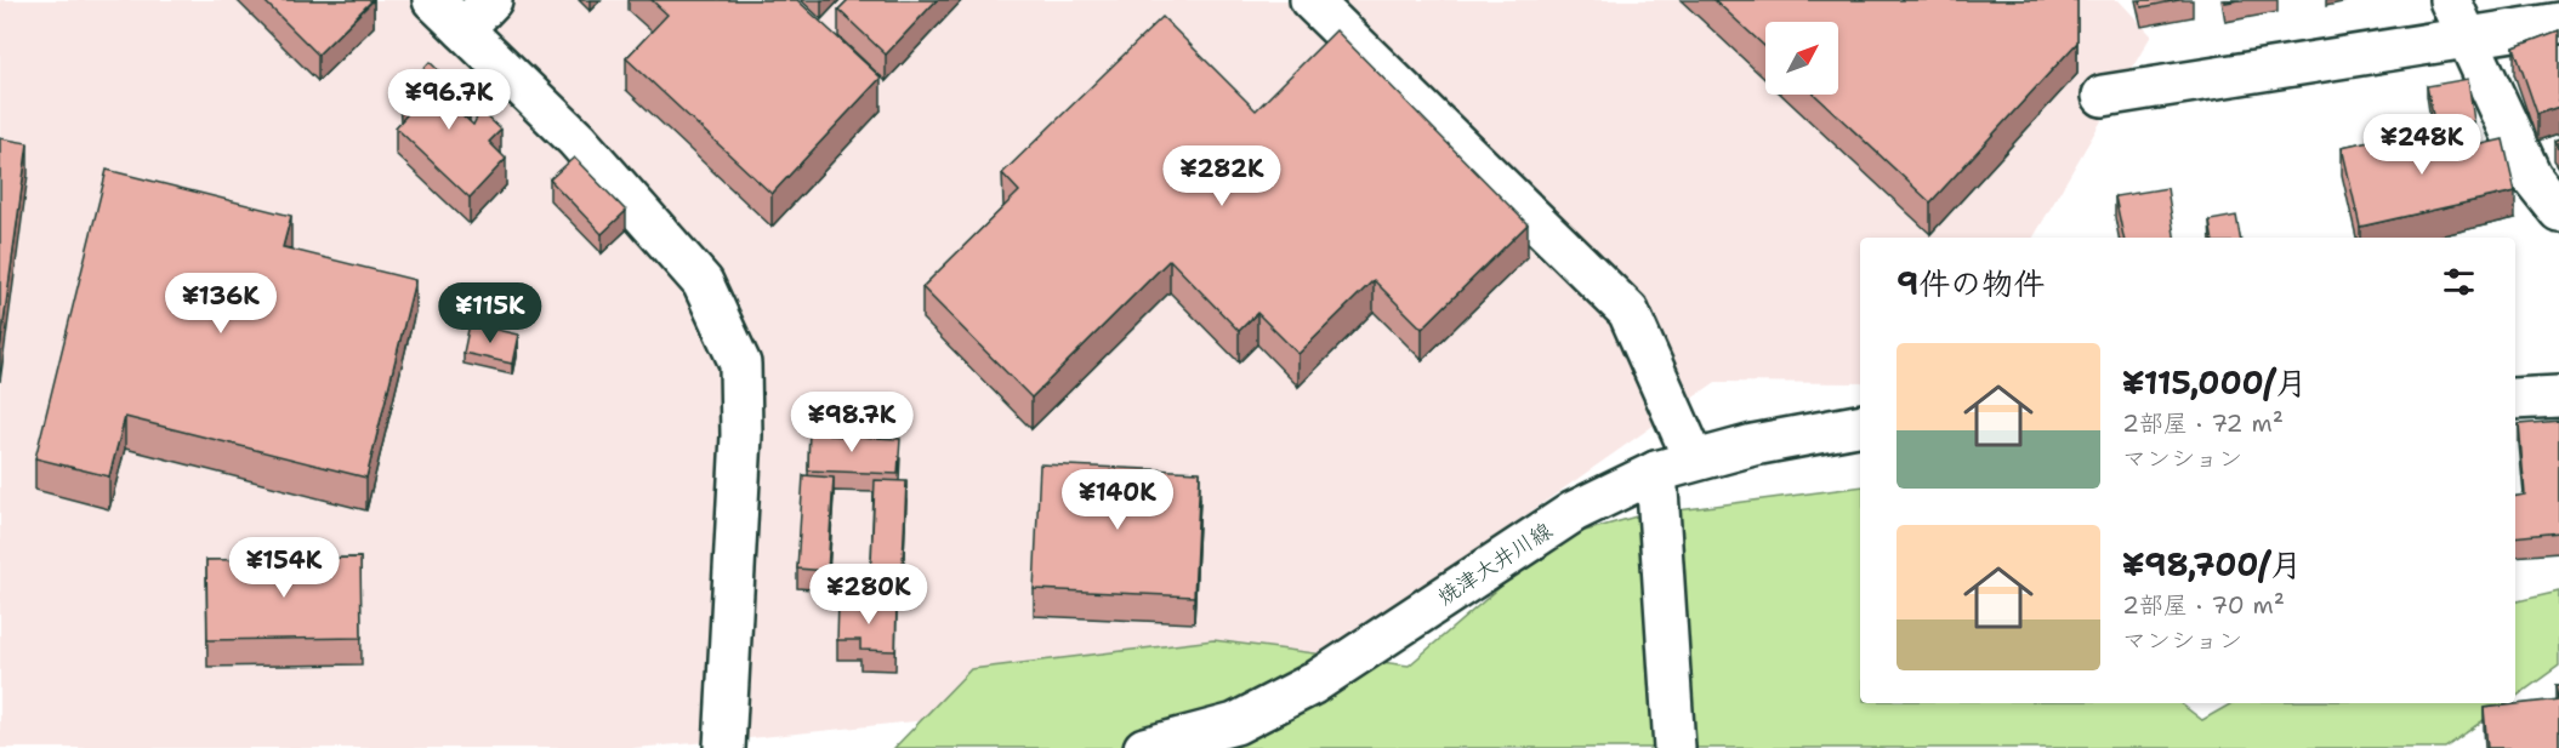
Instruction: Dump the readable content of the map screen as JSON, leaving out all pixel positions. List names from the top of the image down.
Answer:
{
  "streets": {
    "street": ["焼津大井川線"]
  },
  "north": "top right",
  "page": {
    "price": [
      "¥96.7K",
      "¥248K",
      "¥282K",
      "¥136K",
      "¥115K",
      "¥98.7K",
      "¥140K",
      "¥154K",
      "¥280K"
    ],
    "heading": "9件の物件",
    "list": [
      {
        "name": "¥115,000/月",
        "note": "2部屋 · 72 m² · マンション"
      },
      {
        "name": "¥98,700/月",
        "note": "2部屋 · 70 m² · マンション"
      }
    ]
  }
}
